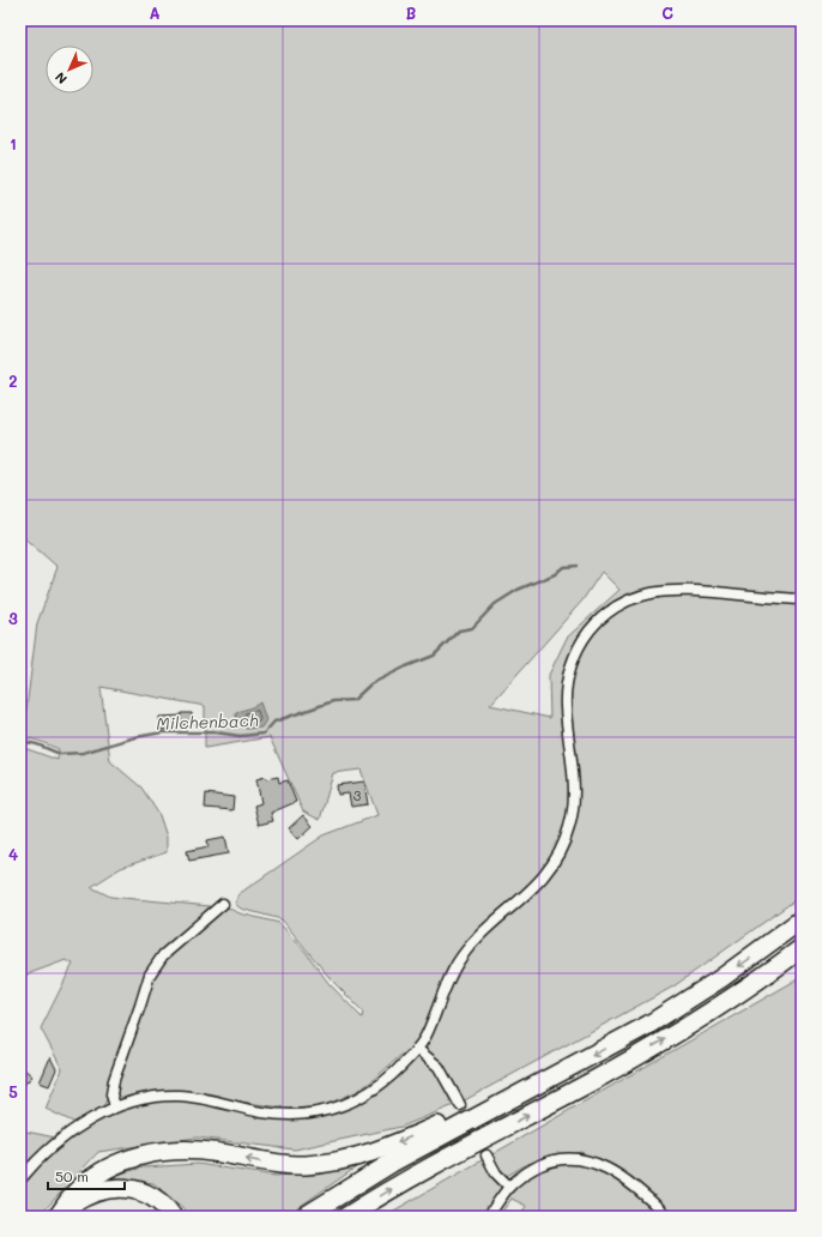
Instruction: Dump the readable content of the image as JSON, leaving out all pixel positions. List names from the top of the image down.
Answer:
{
  "water": ["Milchenbach"],
  "house_numbers": ["3"],
  "scale_bar": "50 m",
  "north": "bottom left",
  "grid": {
    "columns": ["A", "B", "C"],
    "rows": [
      "1",
      "2",
      "3",
      "4",
      "5"
    ]
  }
}
